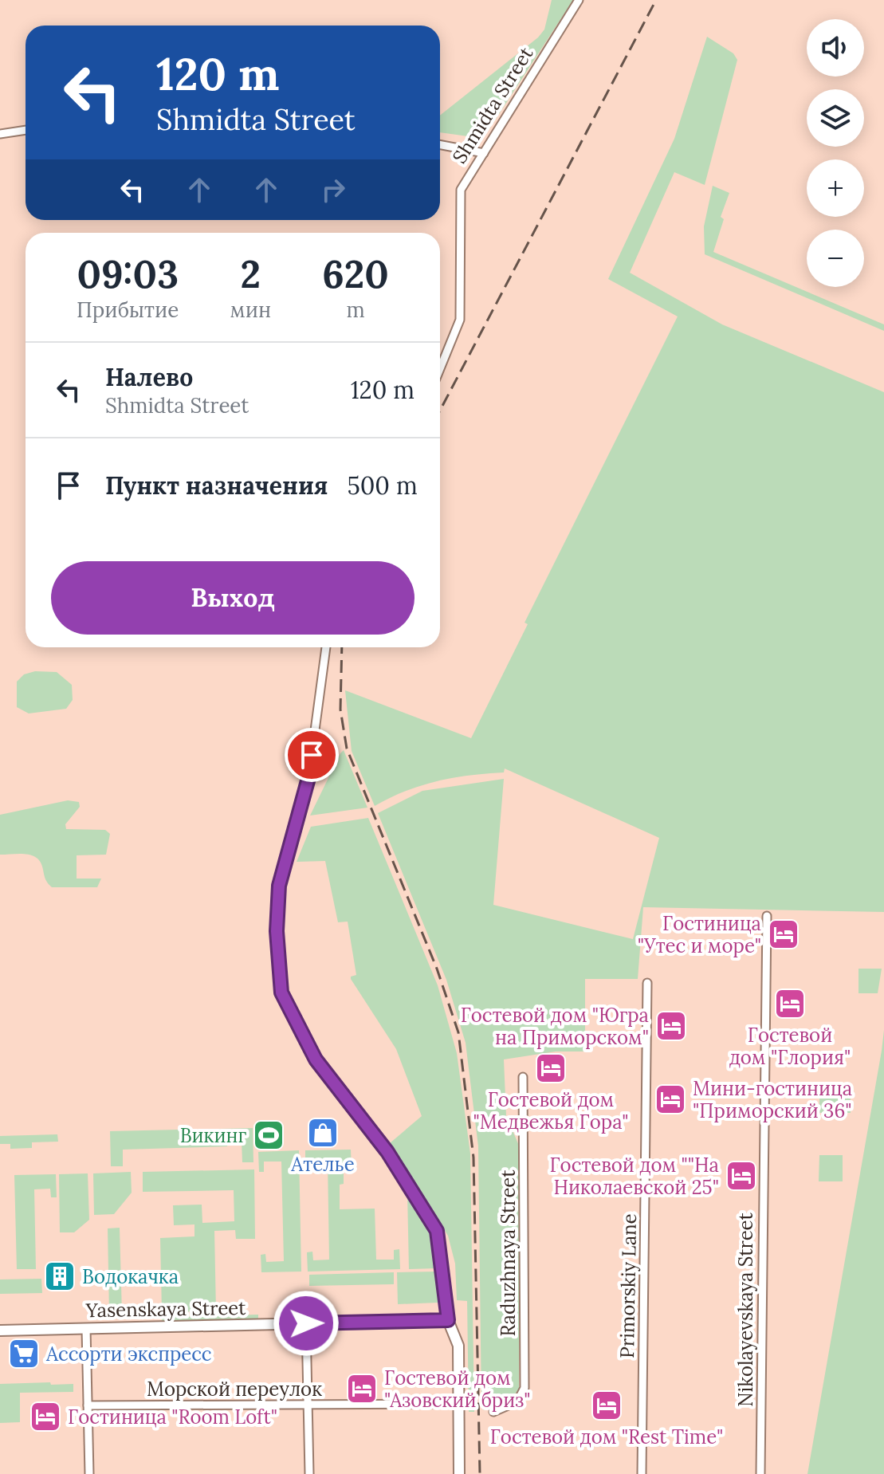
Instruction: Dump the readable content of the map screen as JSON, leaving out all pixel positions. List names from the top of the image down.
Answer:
{
  "streets": {
    "street": [
      "Shmidta Street",
      "Raduzhnaya Street",
      "Primorskiy Lane",
      "Yasenskaya Street",
      "Nikolayevskaya Street",
      "Морской переулок"
    ]
  },
  "places": {
    "hotel": [
      "Гостиница \"Утес и море\"",
      "Гостевой дом \"Глория\"",
      "Гостевой дом \"Югра на Приморском\"",
      "Гостевой дом \"Медвежья Гора\"",
      "Мини-гостиница \"Приморский 36\"",
      "Гостевой дом \"\"На Николаевской 25\"",
      "Гостевой дом \"Азовский бриз\"",
      "Гостевой дом \"Rest Time\"",
      "Гостиница \"Room Loft\""
    ],
    "shop": ["Ателье"],
    "sports": ["Викинг"],
    "building": ["Водокачка"],
    "supermarket": ["Ассорти экспресс"]
  },
  "page": {
    "map_buttons": ["+", "−"],
    "turn": ["120 m", "Shmidta Street"],
    "eta": [
      "09:03",
      "Прибытие",
      "2",
      "мин",
      "620",
      "m"
    ],
    "list": [
      {
        "name": "Налево",
        "note": "Shmidta Street",
        "value": "120 m"
      },
      {
        "name": "Пункт назначения",
        "value": "500 m"
      }
    ],
    "buttons": "Выход"
  }
}
